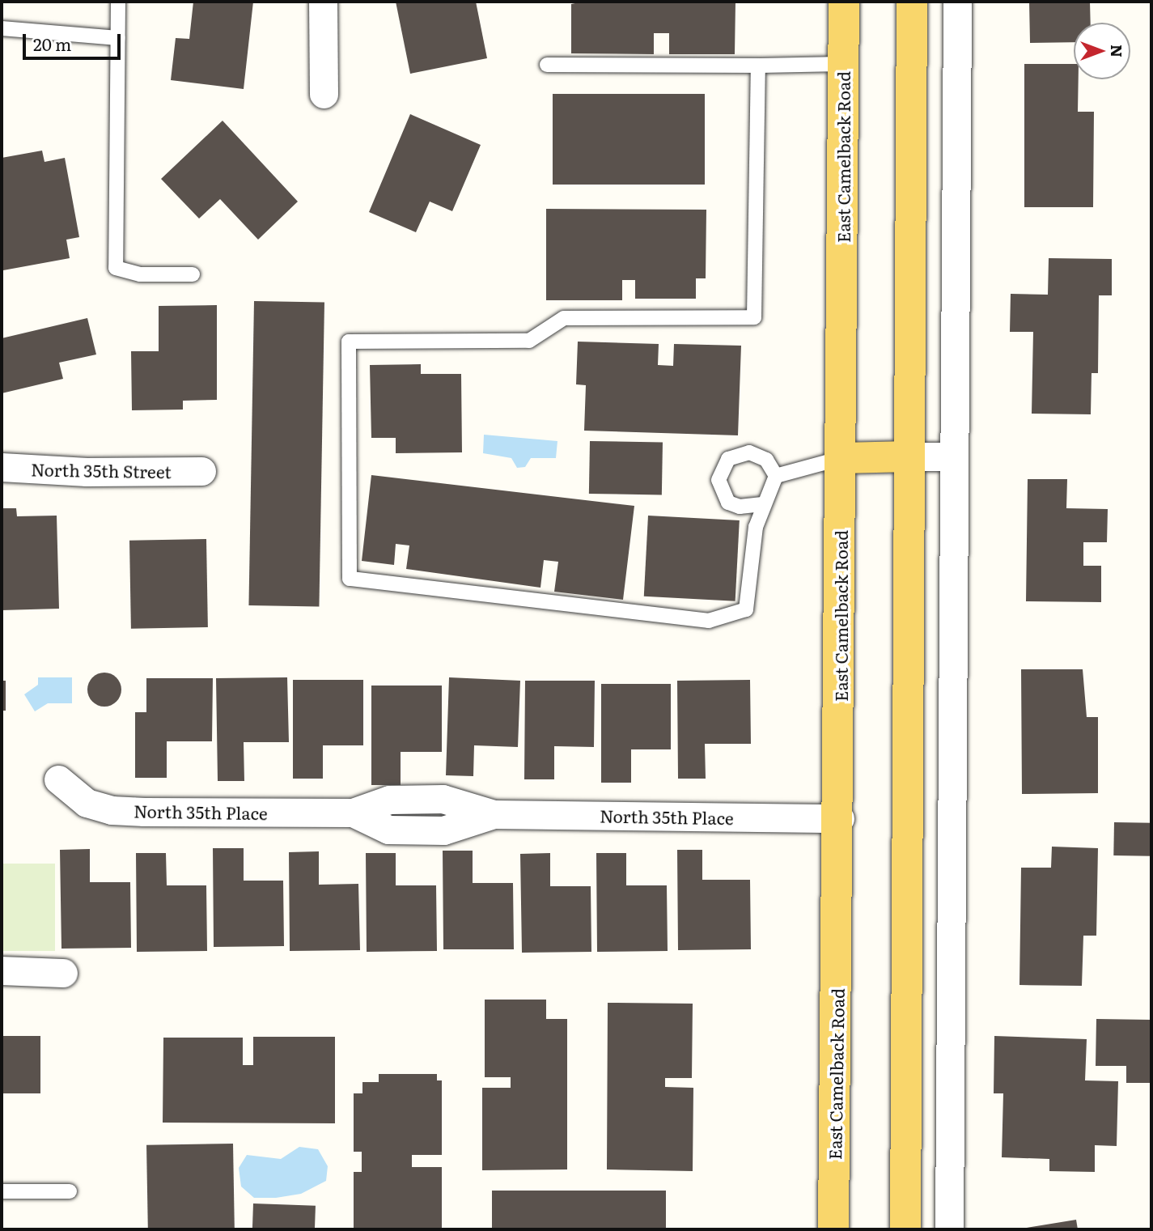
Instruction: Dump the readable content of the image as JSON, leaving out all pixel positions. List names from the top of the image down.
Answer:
{
  "streets": {
    "main road": ["East Camelback Road"],
    "street": ["North 35th Street", "North 35th Place"]
  },
  "crossings": [
    ["East Camelback Road", "North 35th Place"]
  ],
  "scale_bar": "20 m",
  "north": "right"
}
